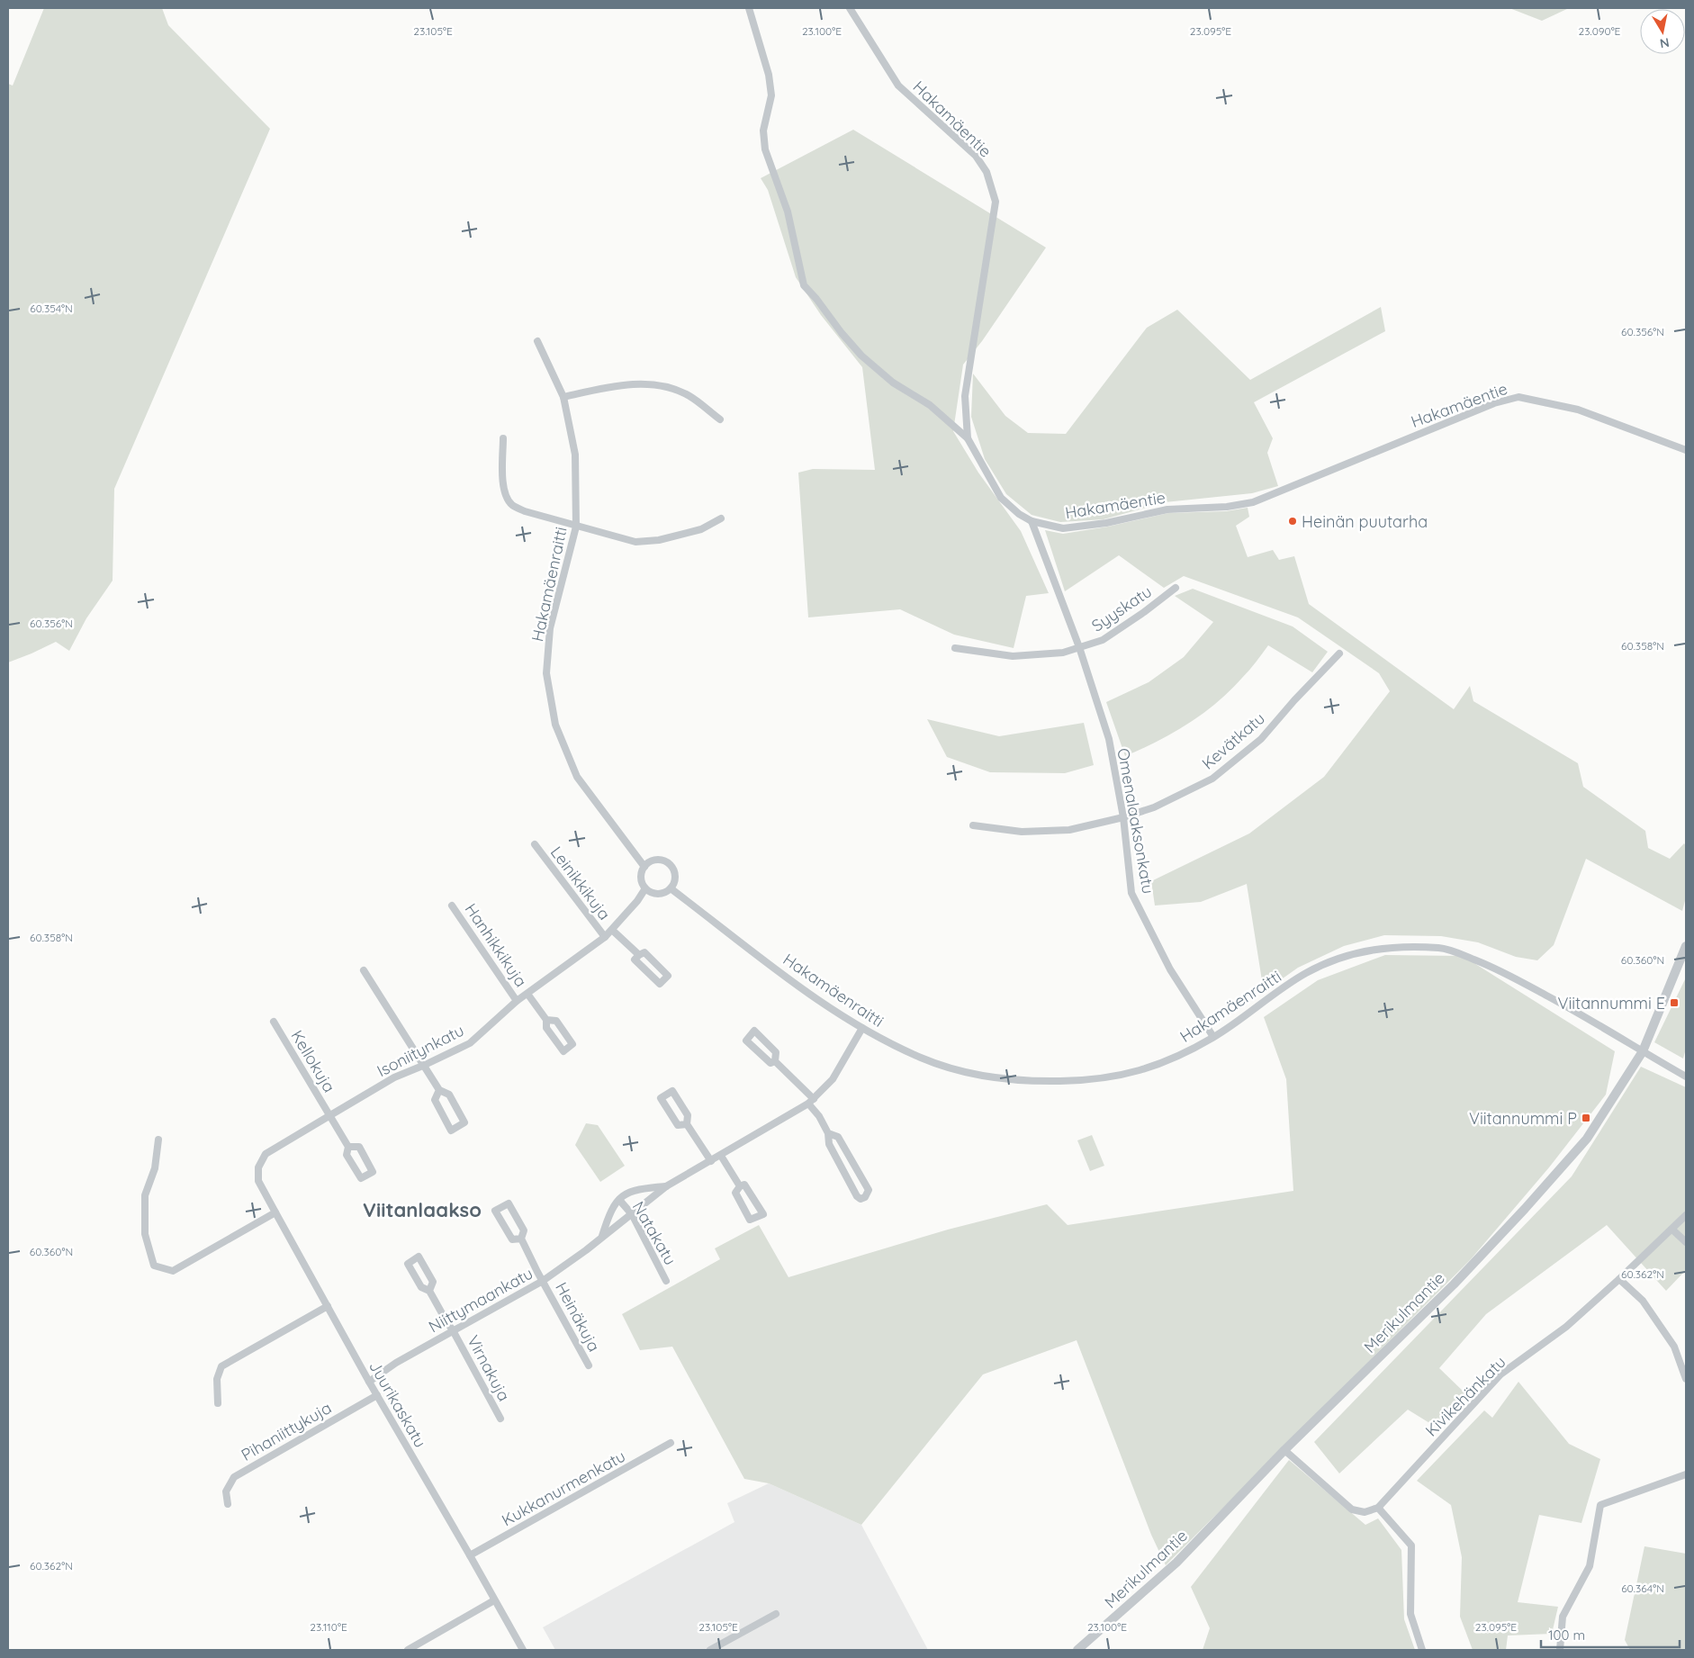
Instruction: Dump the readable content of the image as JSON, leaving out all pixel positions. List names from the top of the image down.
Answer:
{
  "streets": {
    "street": [
      "Hakamäentie",
      "Hakamäenraitti",
      "Syyskatu",
      "Kevätkatu",
      "Omenalaaksonkatu",
      "Leinikkikuja",
      "Hanhikkikuja",
      "Isoniitynkatu",
      "Kellokuja",
      "Natakatu",
      "Niittymaankatu",
      "Merikulmantie",
      "Heinäkuja",
      "Virnakuja",
      "Kivikehänkatu",
      "Juurikaskatu",
      "Pihaniittykuja",
      "Kukkanurmenkatu"
    ]
  },
  "crossings": [
    ["Hakamäentie", "Omenalaaksonkatu"],
    ["Hakamäenraitti", "Omenalaaksonkatu"],
    ["Hakamäenraitti", "Isoniitynkatu"],
    ["Hakamäenraitti", "Niittymaankatu"],
    ["Hakamäenraitti", "Merikulmantie"],
    ["Syyskatu", "Omenalaaksonkatu"],
    ["Kevätkatu", "Omenalaaksonkatu"],
    ["Leinikkikuja", "Isoniitynkatu"],
    ["Hanhikkikuja", "Isoniitynkatu"],
    ["Isoniitynkatu", "Kellokuja"],
    ["Isoniitynkatu", "Juurikaskatu"],
    ["Natakatu", "Niittymaankatu"],
    ["Niittymaankatu", "Heinäkuja"],
    ["Niittymaankatu", "Virnakuja"],
    ["Niittymaankatu", "Juurikaskatu"],
    ["Juurikaskatu", "Pihaniittykuja"],
    ["Juurikaskatu", "Kukkanurmenkatu"]
  ],
  "districts": ["Viitanlaakso"],
  "places": {
    "other": ["Heinän puutarha"],
    "transit": ["Viitannummi E", "Viitannummi P"]
  },
  "scale_bar": "100 m",
  "north": "bottom",
  "coordinates": [
    "23.105°E",
    "23.100°E",
    "23.095°E",
    "23.090°E",
    "60.354°N",
    "60.356°N",
    "60.358°N",
    "60.360°N",
    "60.362°N",
    "60.364°N",
    "23.110°E"
  ]
}
